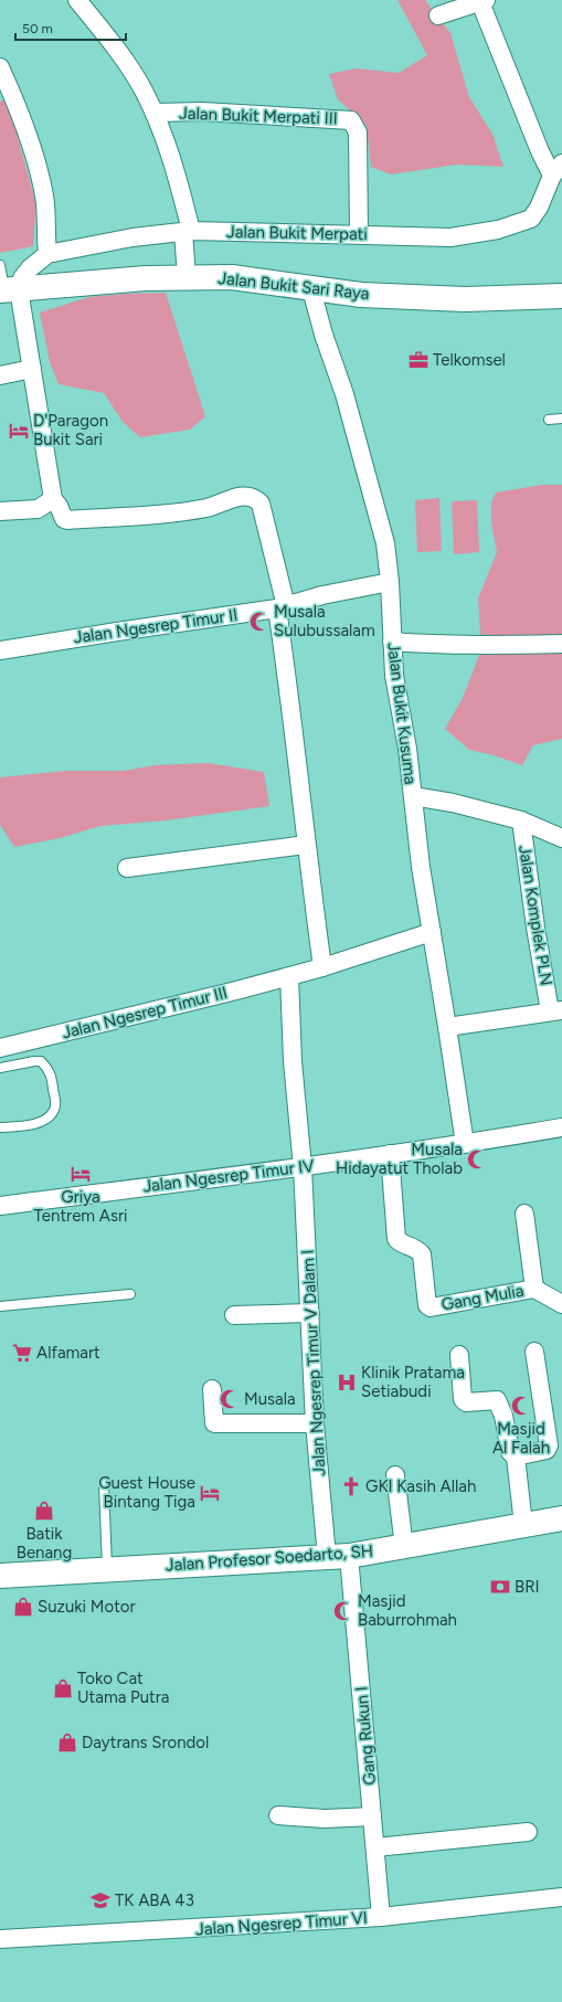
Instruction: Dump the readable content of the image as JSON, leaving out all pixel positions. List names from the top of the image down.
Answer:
{
  "streets": {
    "street": [
      "Jalan Bukit Merpati III",
      "Jalan Bukit Merpati",
      "Jalan Bukit Sari Raya",
      "Jalan Ngesrep Timur II",
      "Jalan Bukit Kusuma",
      "Jalan Komplek PLN",
      "Jalan Ngesrep Timur III",
      "Jalan Ngesrep Timur IV",
      "Gang Mulia",
      "Jalan Ngesrep Timur V Dalam I",
      "Jalan Profesor Soedarto, SH",
      "Gang Rukun I",
      "Jalan Ngesrep Timur VI"
    ]
  },
  "crossings": [
    ["Jalan Bukit Merpati III", "Jalan Bukit Merpati"],
    ["Jalan Bukit Merpati", "Jalan Bukit Sari Raya"],
    ["Jalan Bukit Sari Raya", "Jalan Bukit Kusuma"],
    ["Jalan Ngesrep Timur II", "Jalan Bukit Kusuma"],
    ["Jalan Bukit Kusuma", "Jalan Ngesrep Timur III"],
    ["Jalan Bukit Kusuma", "Jalan Ngesrep Timur IV"],
    ["Jalan Ngesrep Timur IV", "Gang Mulia"],
    ["Jalan Ngesrep Timur IV", "Jalan Ngesrep Timur V Dalam I"],
    ["Jalan Ngesrep Timur V Dalam I", "Jalan Profesor Soedarto, SH"],
    ["Jalan Ngesrep Timur V Dalam I", "Gang Rukun I"],
    ["Jalan Profesor Soedarto, SH", "Gang Rukun I"],
    ["Gang Rukun I", "Jalan Ngesrep Timur VI"]
  ],
  "places": {
    "office": ["Telkomsel"],
    "hotel": ["D'Paragon Bukit Sari", "Griya Tentrem Asri", "Guest House Bintang Tiga"],
    "mosque": [
      "Musala Sulubussalam",
      "Musala Hidayatut Tholab",
      "Musala",
      "Masjid Al Falah",
      "Masjid Baburrohmah"
    ],
    "supermarket": ["Alfamart"],
    "hospital": ["Klinik Pratama Setiabudi"],
    "church": ["GKI Kasih Allah"],
    "shop": [
      "Batik Benang",
      "Suzuki Motor",
      "Toko Cat Utama Putra",
      "Daytrans Srondol"
    ],
    "bank": ["BRI"],
    "school or university": ["TK ABA 43"]
  },
  "scale_bar": "50 m"
}
